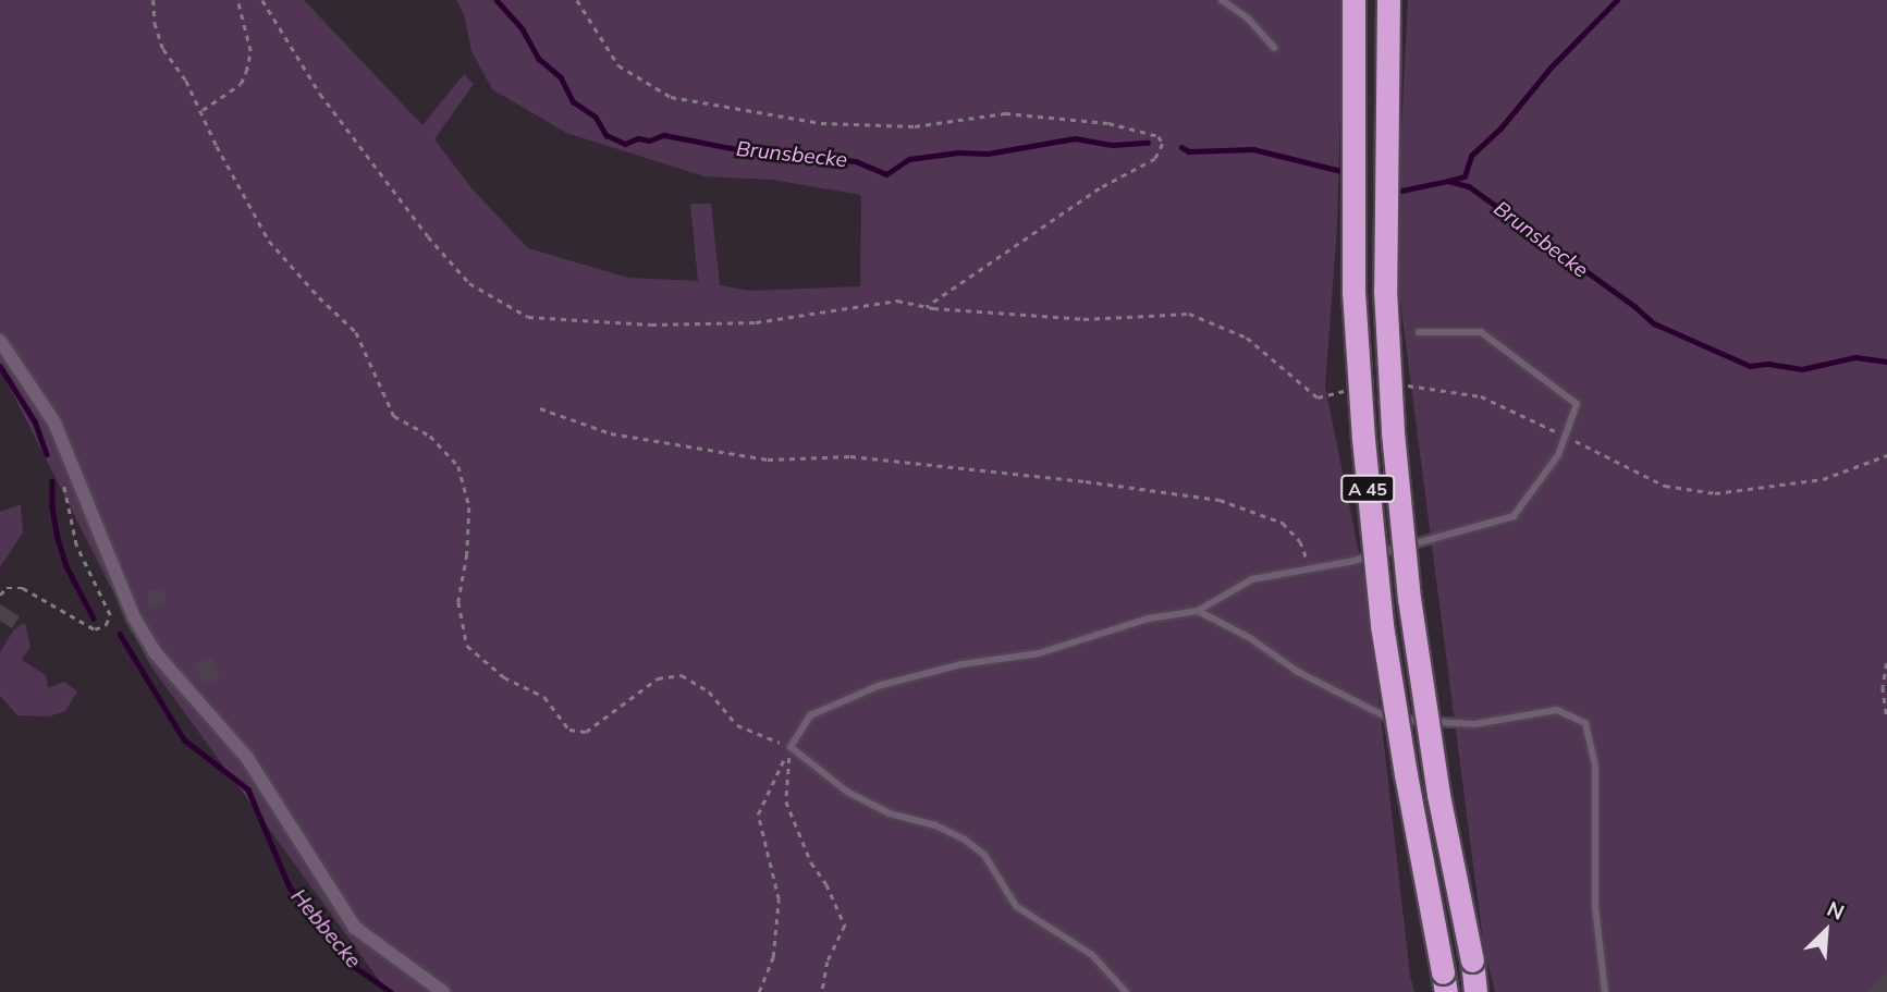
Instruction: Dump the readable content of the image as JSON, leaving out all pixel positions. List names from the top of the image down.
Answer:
{
  "streets": {
    "highway": ["A 45"]
  },
  "water": ["Brunsbecke", "Hebbecke"],
  "north": "top right"
}
